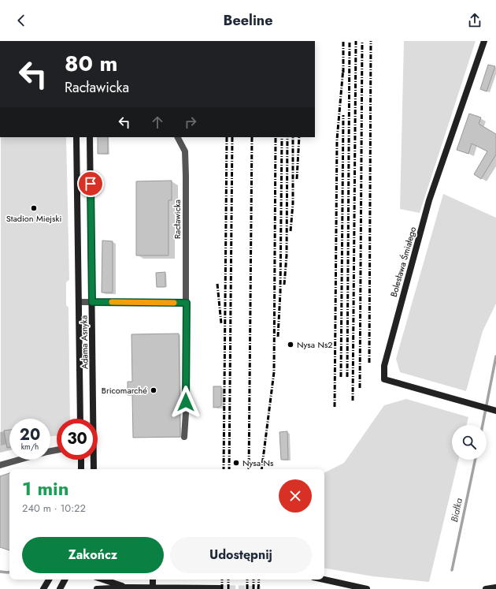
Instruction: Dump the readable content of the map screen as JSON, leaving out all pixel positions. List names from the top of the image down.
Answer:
{
  "streets": {
    "street": ["Racławicka", "Bolesława Śmiałego", "Adama Asnyka"]
  },
  "water": ["Białka"],
  "places": [
    "Stadion Miejski",
    "Nysa Ns2",
    "Bricomarché",
    "Nysa Ns"
  ],
  "page": {
    "header": "Beeline",
    "turn": ["80 m", "Racławicka"],
    "speed": "20 km/h",
    "limit": "30",
    "heading": ["1 min", "240 m · 10:22"],
    "buttons": ["Zakończ", "Udostępnij"]
  }
}
